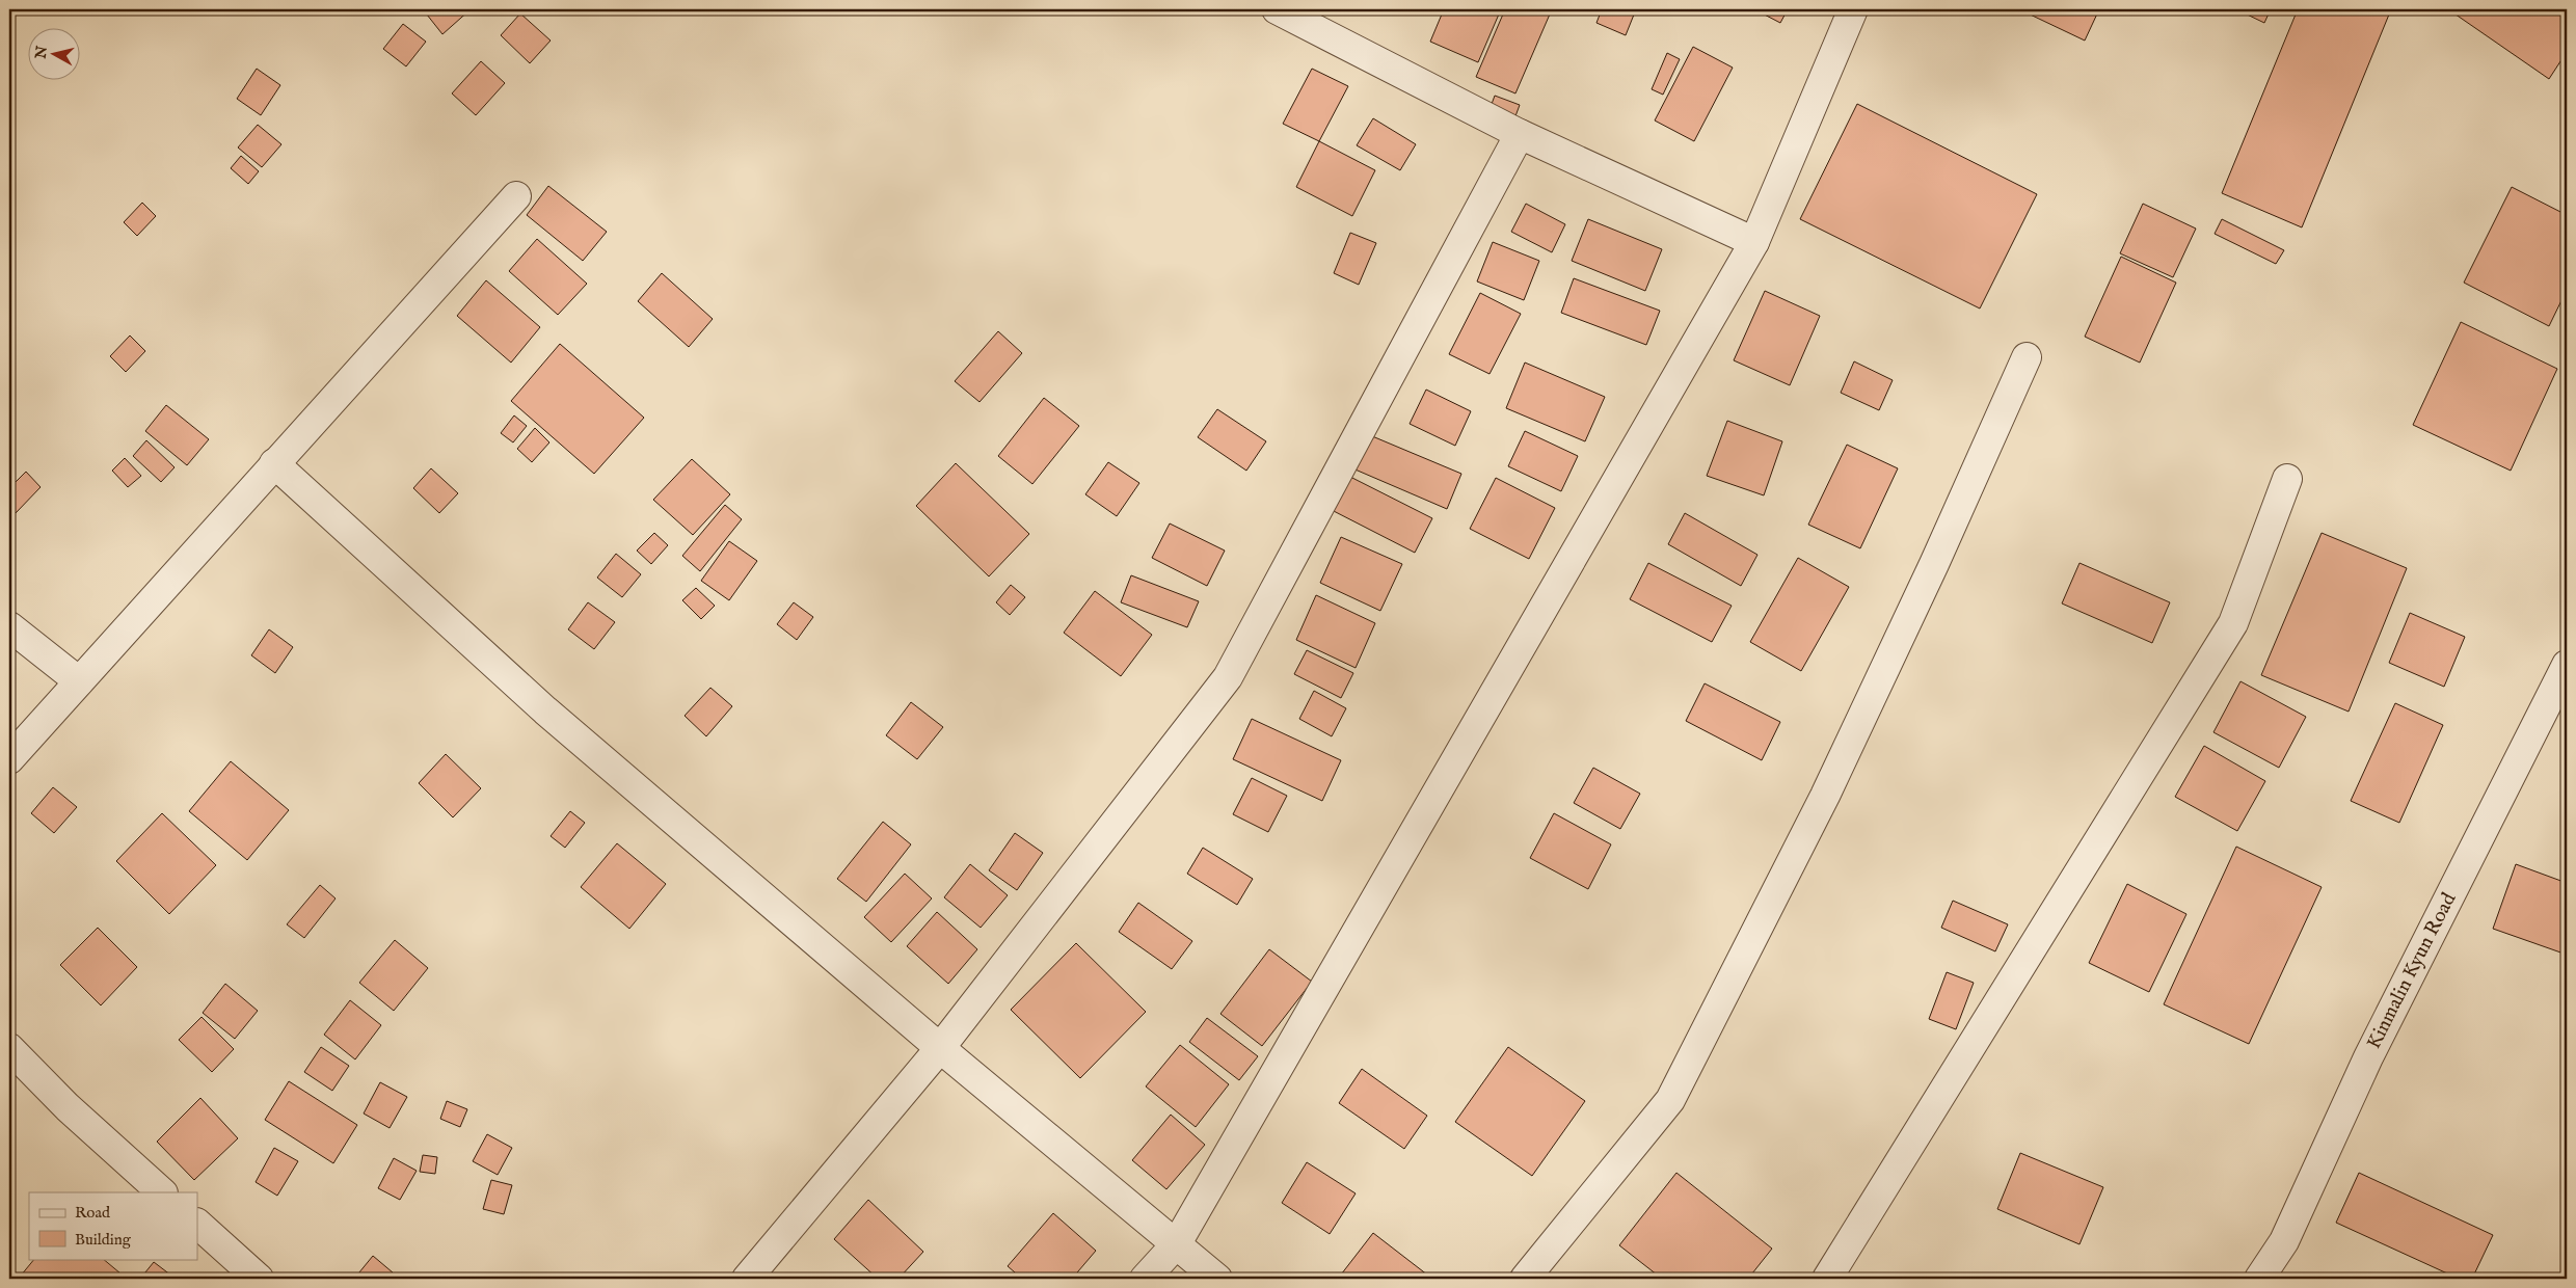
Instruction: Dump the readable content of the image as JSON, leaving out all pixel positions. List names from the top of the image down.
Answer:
{
  "streets": {
    "street": ["Kinmalin Kyun Road"]
  },
  "legend": ["Road", "Building"],
  "north": "left"
}
